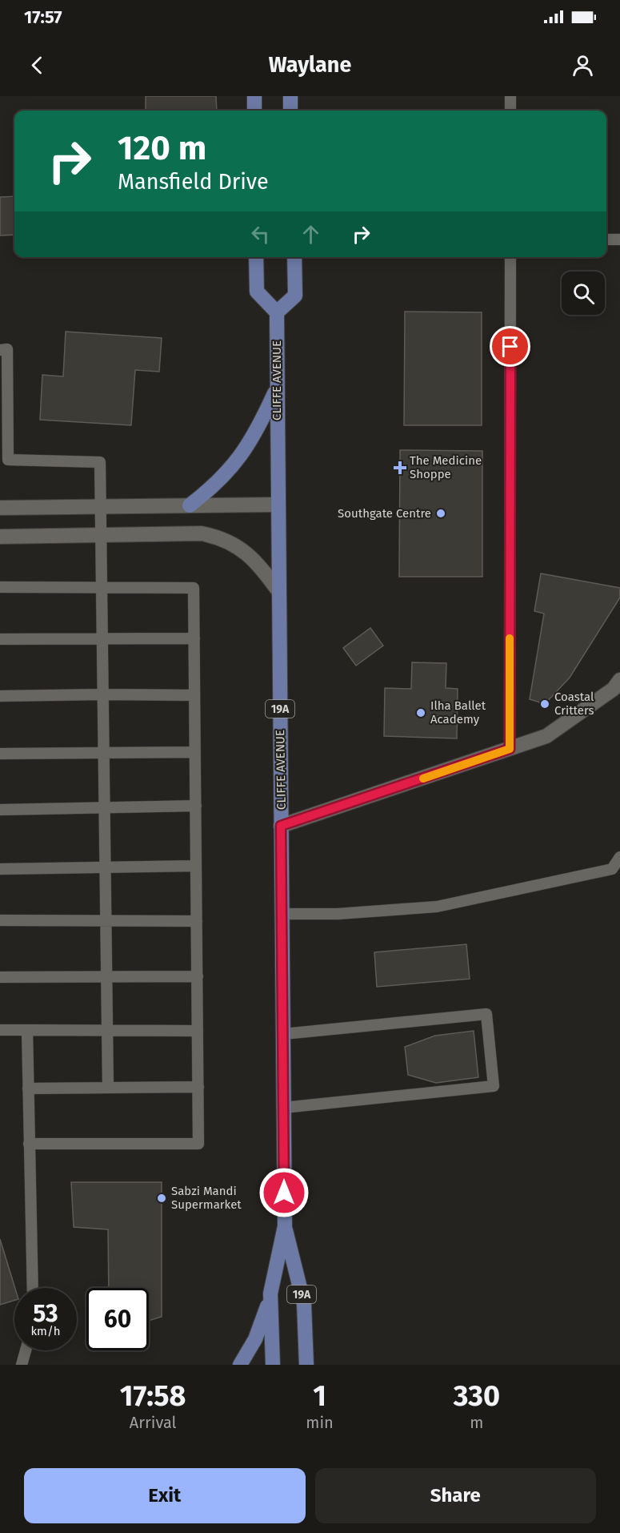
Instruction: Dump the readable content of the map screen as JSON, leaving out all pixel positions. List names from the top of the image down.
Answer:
{
  "streets": {
    "main road": ["CLIFFE AVENUE", "19A"]
  },
  "places": {
    "health": ["The Medicine Shoppe"],
    "other": [
      "Southgate Centre",
      "Coastal Critters",
      "Ilha Ballet Academy",
      "Sabzi Mandi Supermarket"
    ]
  },
  "page": {
    "status": "17:57",
    "header": "Waylane",
    "turn": ["120 m", "Mansfield Drive"],
    "speed": "53 km/h",
    "limit": "60",
    "eta": [
      "17:58",
      "Arrival",
      "1",
      "min",
      "330",
      "m"
    ],
    "buttons": ["Exit", "Share"]
  }
}
